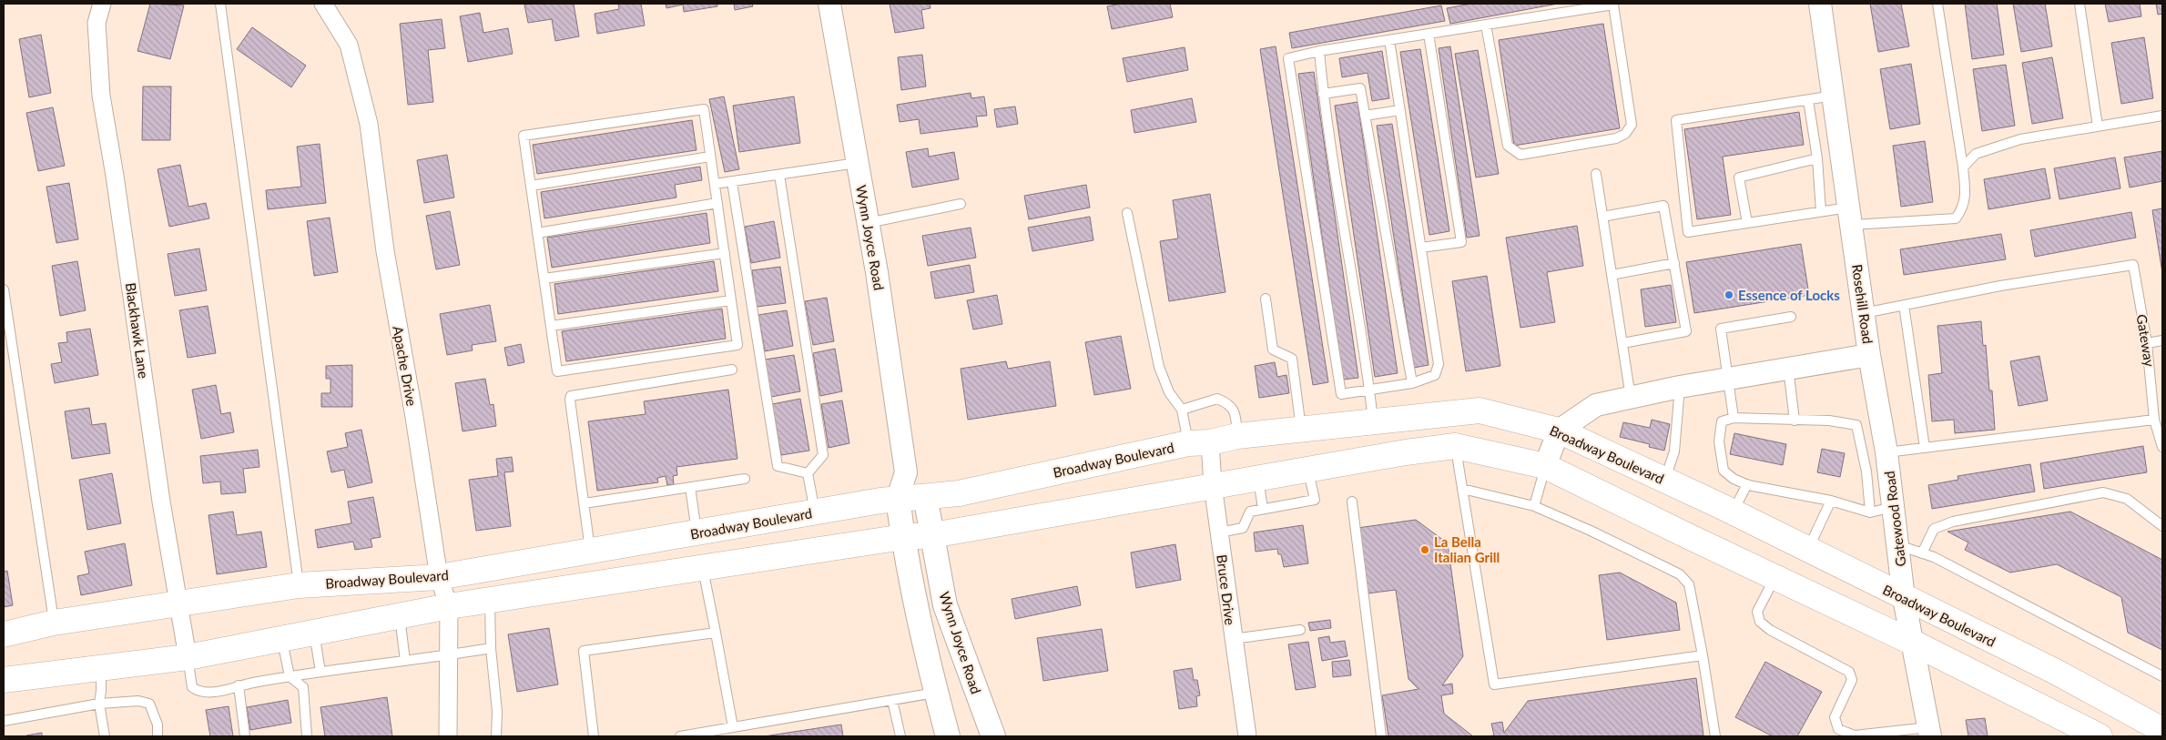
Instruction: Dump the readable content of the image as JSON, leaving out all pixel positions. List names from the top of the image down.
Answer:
{
  "streets": {
    "main road": ["Wynn Joyce Road", "Broadway Boulevard"],
    "street": [
      "Rosehill Road",
      "Blackhawk Lane",
      "Apache Drive",
      "Gatewood Road",
      "Bruce Drive"
    ],
    "lane": ["Gateway"]
  },
  "crossings": [
    ["Wynn Joyce Road", "Broadway Boulevard"],
    ["Rosehill Road", "Gateway"],
    ["Rosehill Road", "Broadway Boulevard"],
    ["Rosehill Road", "Gatewood Road"],
    ["Blackhawk Lane", "Broadway Boulevard"],
    ["Apache Drive", "Broadway Boulevard"],
    ["Broadway Boulevard", "Gatewood Road"],
    ["Broadway Boulevard", "Bruce Drive"]
  ],
  "places": ["Essence of Locks", "La Bella Italian Grill"]
}
